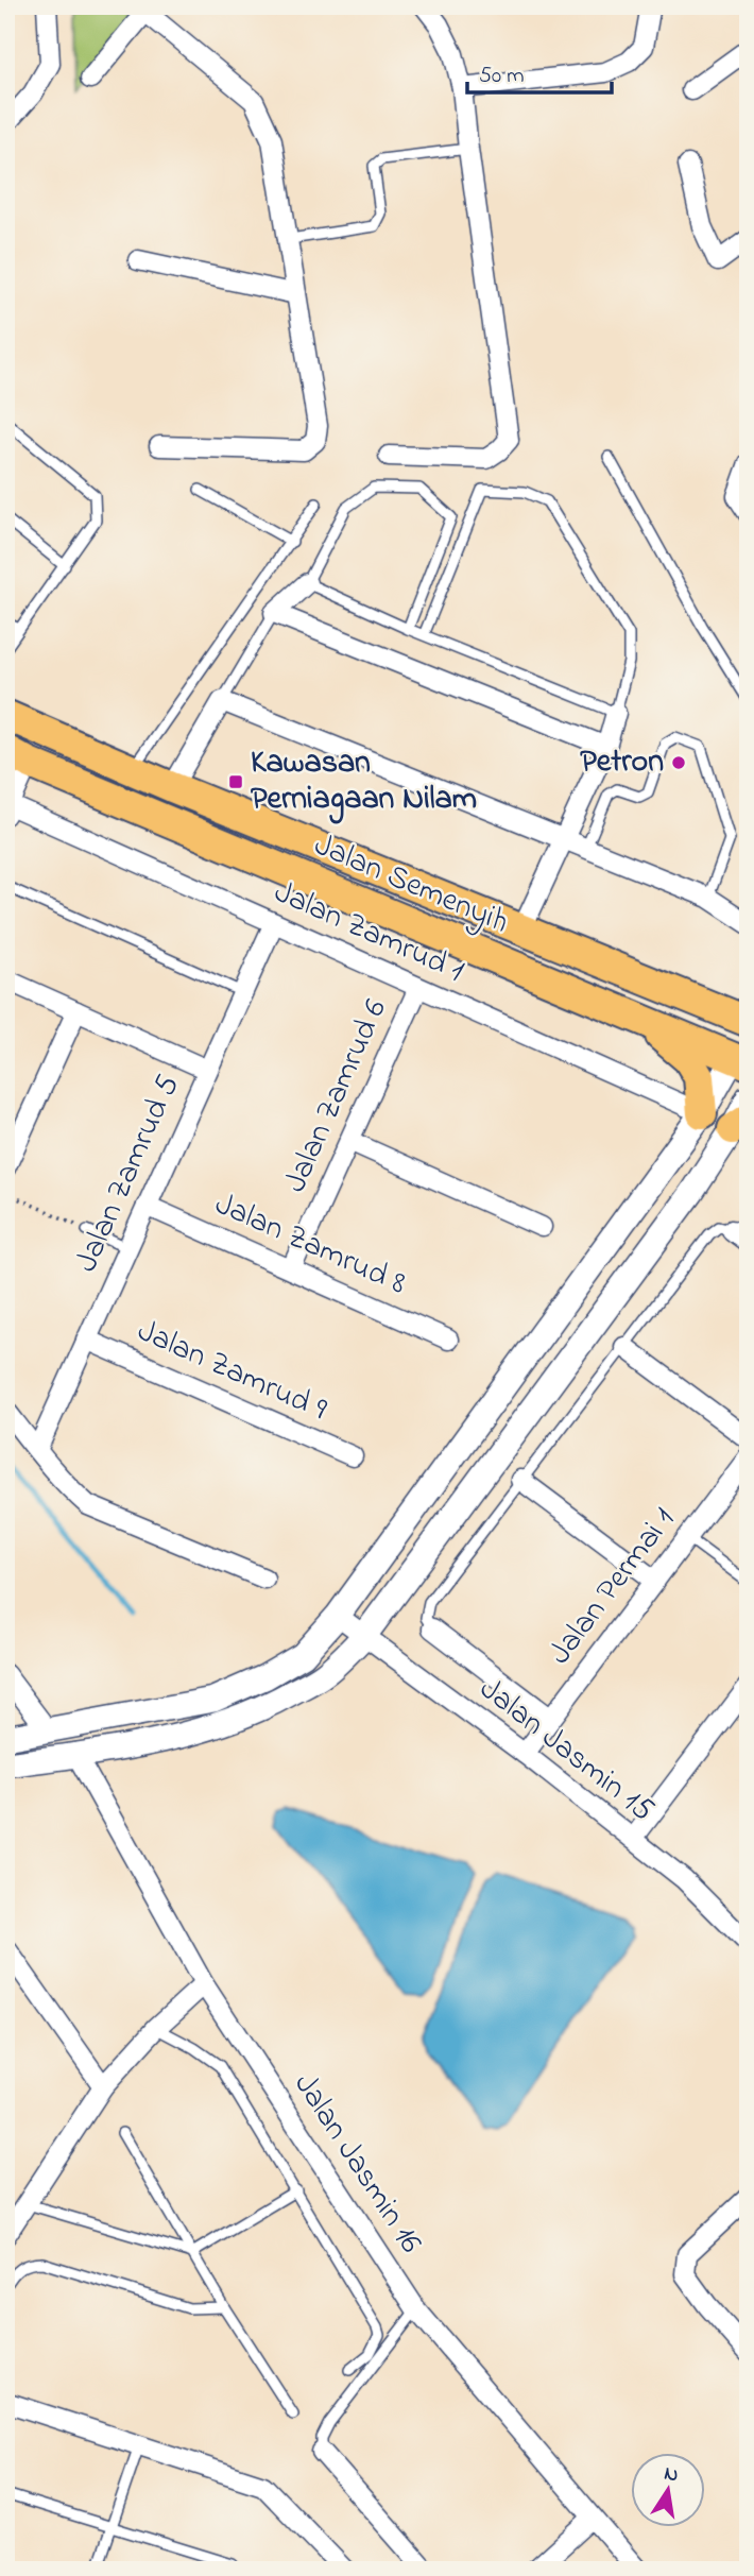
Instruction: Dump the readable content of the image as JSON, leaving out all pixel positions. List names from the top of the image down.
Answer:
{
  "streets": {
    "main road": ["Jalan Semenyih"],
    "street": [
      "Jalan Zamrud 1",
      "Jalan Zamrud 6",
      "Jalan Zamrud 5",
      "Jalan Zamrud 8",
      "Jalan Zamrud 9",
      "Jalan Permai 1",
      "Jalan Jasmin 15",
      "Jalan Jasmin 16"
    ]
  },
  "crossings": [
    ["Jalan Zamrud 1", "Jalan Zamrud 6"],
    ["Jalan Zamrud 1", "Jalan Zamrud 5"],
    ["Jalan Zamrud 6", "Jalan Zamrud 8"],
    ["Jalan Zamrud 5", "Jalan Zamrud 8"],
    ["Jalan Zamrud 5", "Jalan Zamrud 9"],
    ["Jalan Permai 1", "Jalan Jasmin 15"]
  ],
  "places": {
    "other": ["Petron"],
    "transit": ["Kawasan Perniagaan Nilam"]
  },
  "scale_bar": "50 m",
  "north": "top"
}
